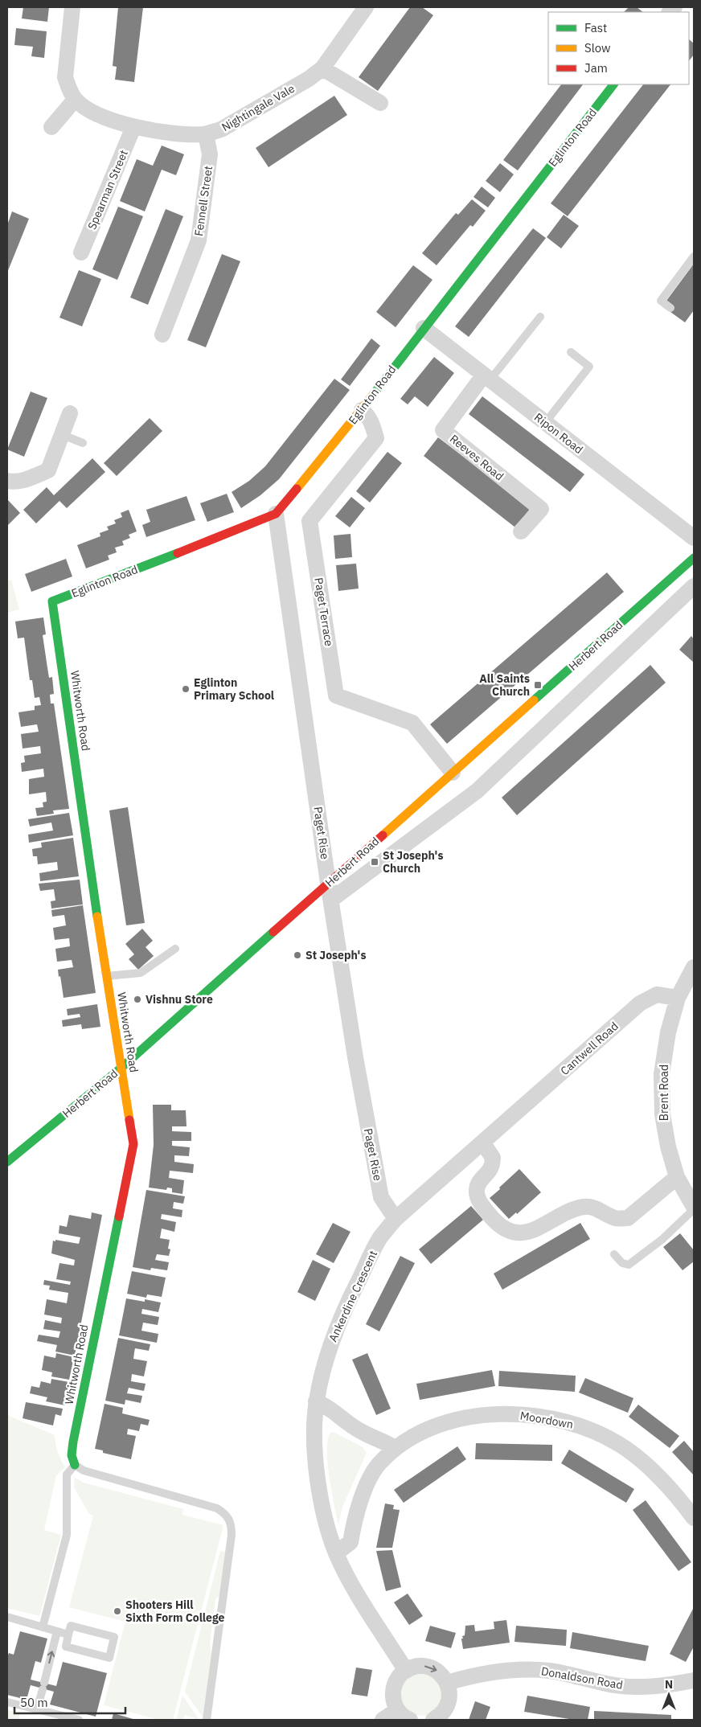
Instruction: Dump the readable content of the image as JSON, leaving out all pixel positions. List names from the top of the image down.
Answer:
{
  "streets": {
    "street": [
      "Nightingale Vale",
      "Eglinton Road",
      "Spearman Street",
      "Fennell Street",
      "Ripon Road",
      "Reeves Road",
      "Paget Terrace",
      "Herbert Road",
      "Whitworth Road",
      "Paget Rise",
      "Cantwell Road",
      "Brent Road",
      "Ankerdine Crescent",
      "Moordown",
      "Donaldson Road"
    ]
  },
  "crossings": [
    ["Nightingale Vale", "Spearman Street"],
    ["Nightingale Vale", "Fennell Street"],
    ["Eglinton Road", "Ripon Road"],
    ["Eglinton Road", "Paget Terrace"],
    ["Eglinton Road", "Whitworth Road"],
    ["Eglinton Road", "Paget Rise"],
    ["Ripon Road", "Reeves Road"],
    ["Paget Terrace", "Herbert Road"],
    ["Herbert Road", "Whitworth Road"],
    ["Herbert Road", "Paget Rise"],
    ["Paget Rise", "Cantwell Road"],
    ["Paget Rise", "Ankerdine Crescent"],
    ["Cantwell Road", "Brent Road"],
    ["Cantwell Road", "Ankerdine Crescent"],
    ["Ankerdine Crescent", "Moordown"]
  ],
  "places": {
    "transit": ["All Saints Church", "St Joseph's Church"],
    "other": [
      "Eglinton Primary School",
      "St Joseph's",
      "Vishnu Store",
      "Shooters Hill Sixth Form College"
    ]
  },
  "legend": ["Fast", "Slow", "Jam"],
  "scale_bar": "50 m",
  "north": "top"
}
